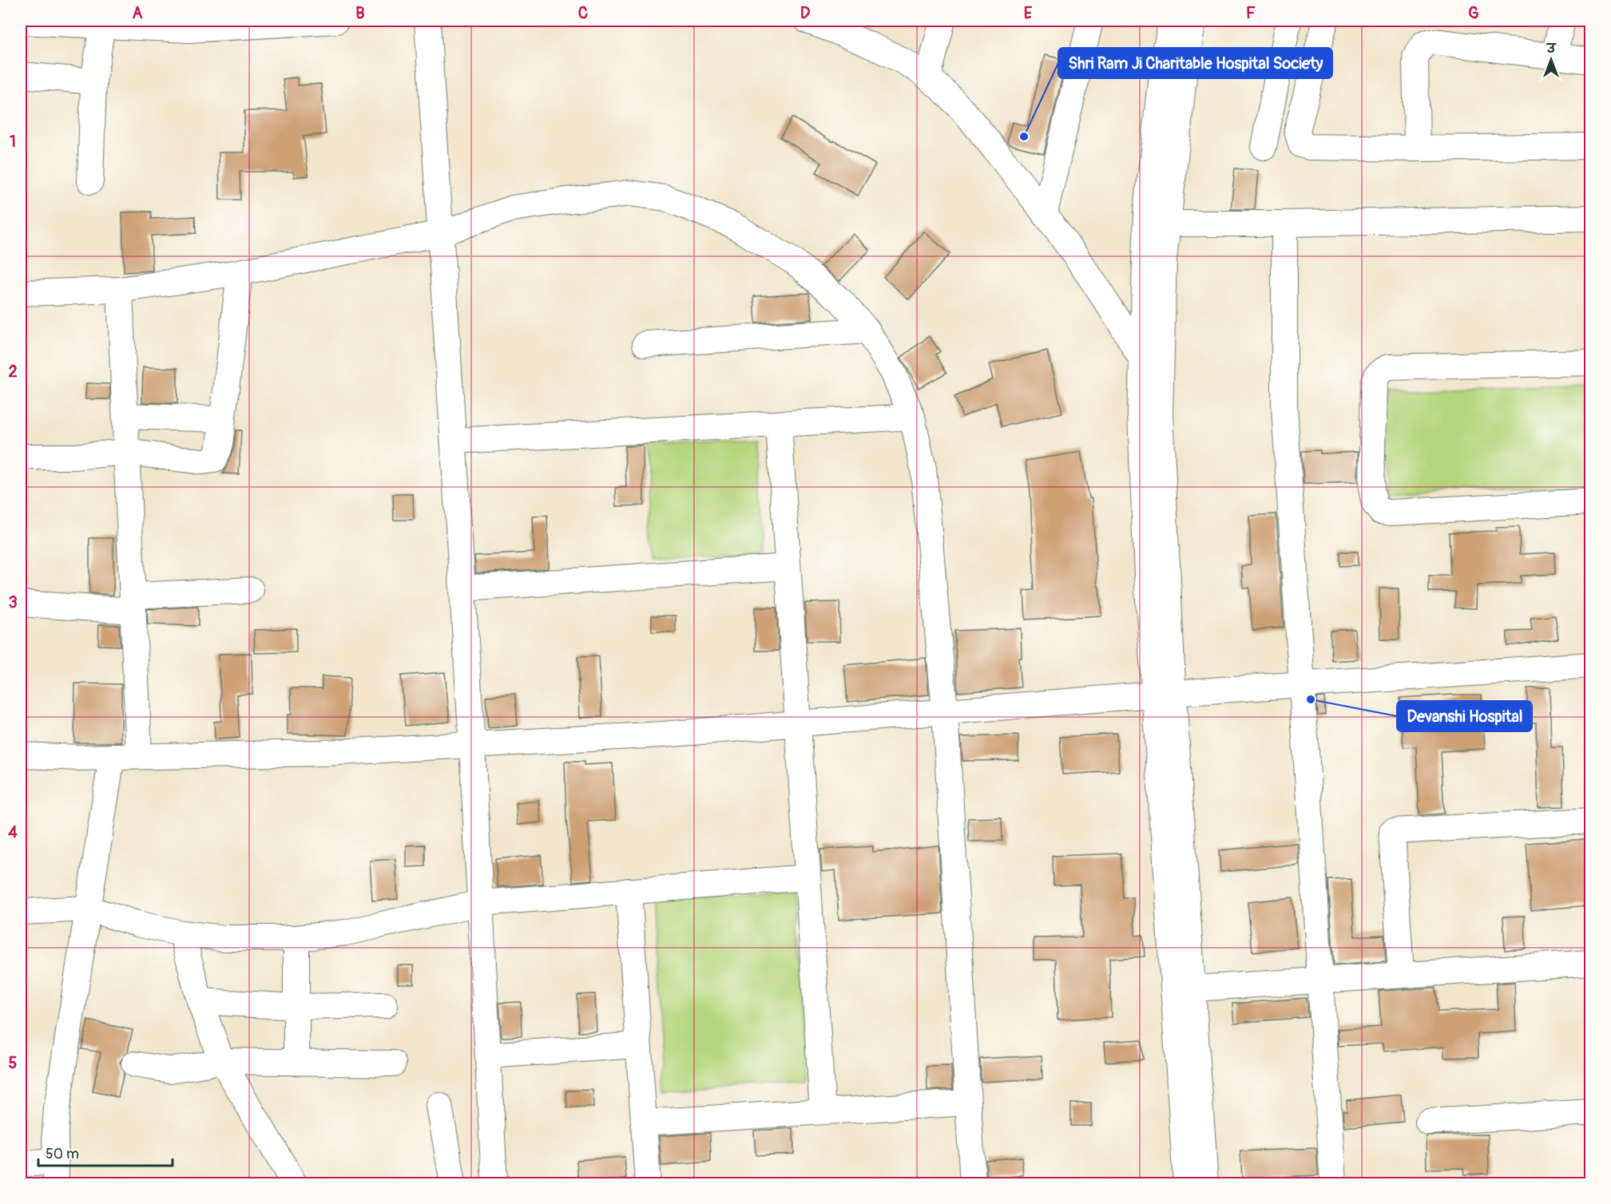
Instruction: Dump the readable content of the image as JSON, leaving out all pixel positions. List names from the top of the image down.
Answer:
{
  "places": ["Shri Ram Ji Charitable Hospital Society", "Devanshi Hospital"],
  "scale_bar": "50 m",
  "north": "top",
  "grid": {
    "columns": [
      "A",
      "B",
      "C",
      "D",
      "E",
      "F",
      "G"
    ],
    "rows": [
      "1",
      "2",
      "3",
      "4",
      "5"
    ]
  }
}
